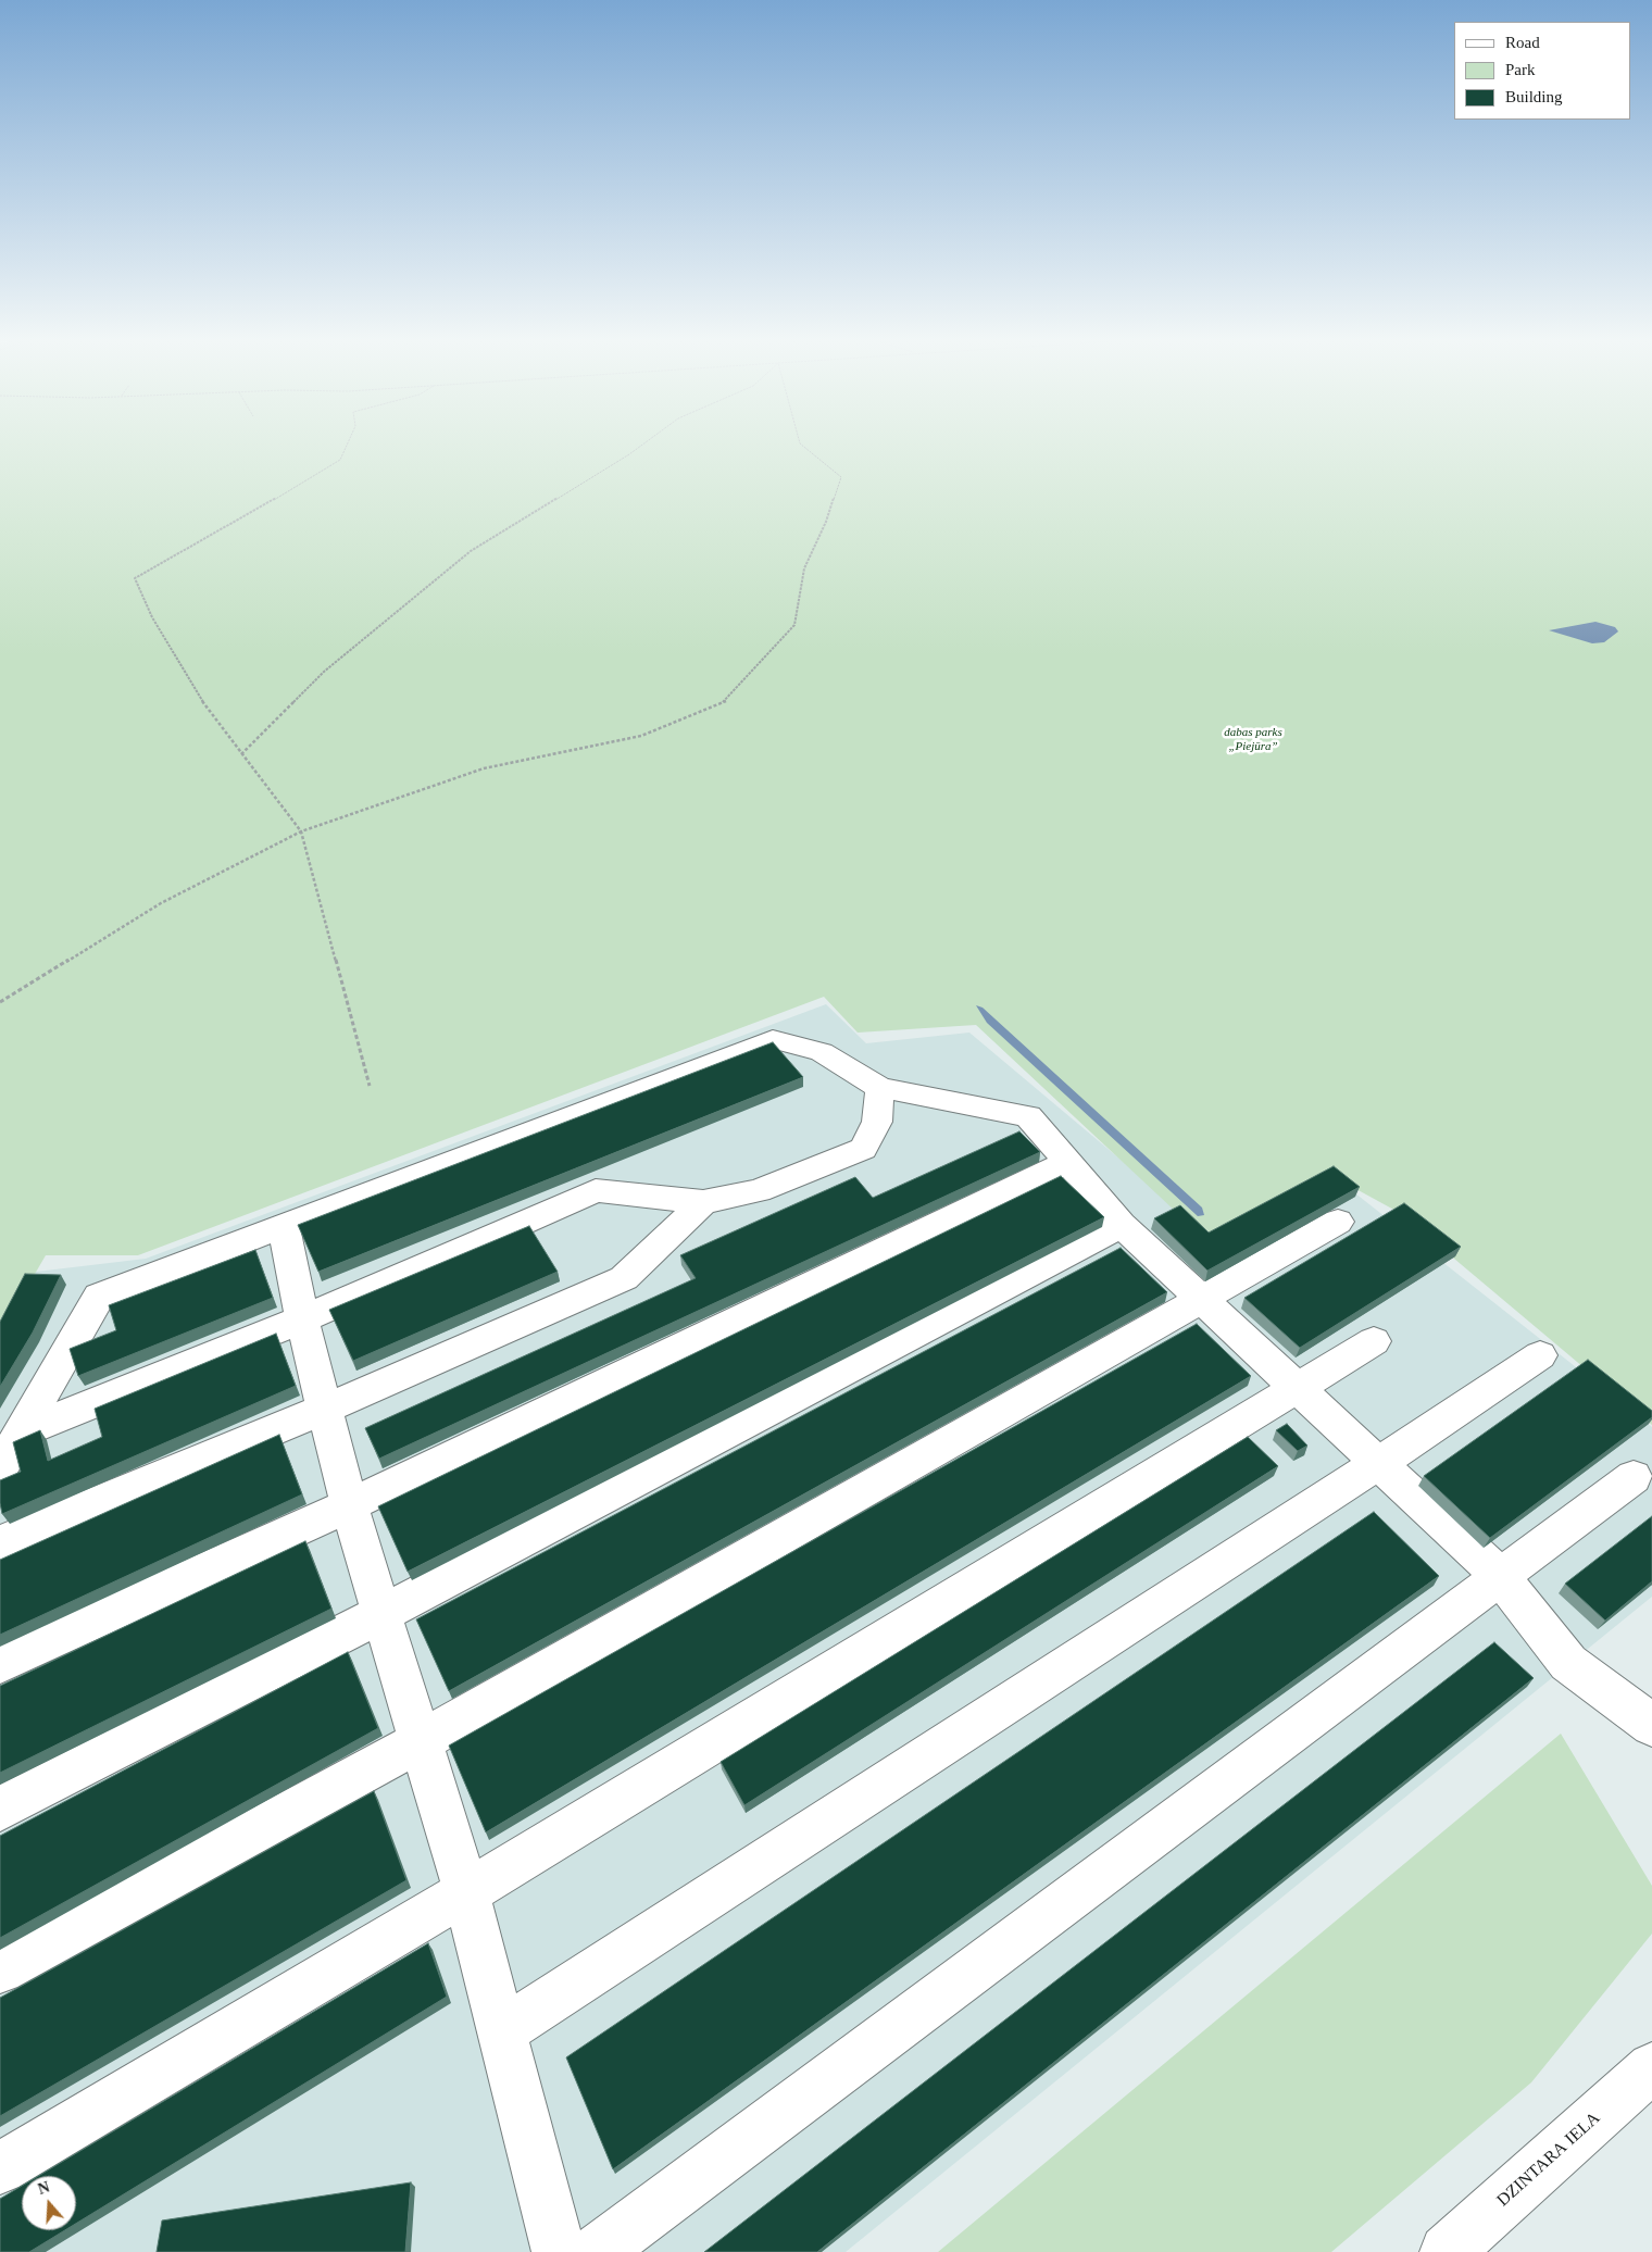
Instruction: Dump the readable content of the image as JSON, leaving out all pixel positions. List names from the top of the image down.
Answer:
{
  "streets": {
    "street": ["DZINTARA IELA"]
  },
  "parks": ["dabas parks „Piejūra”"],
  "legend": ["Road", "Park", "Building"],
  "north": "top"
}
